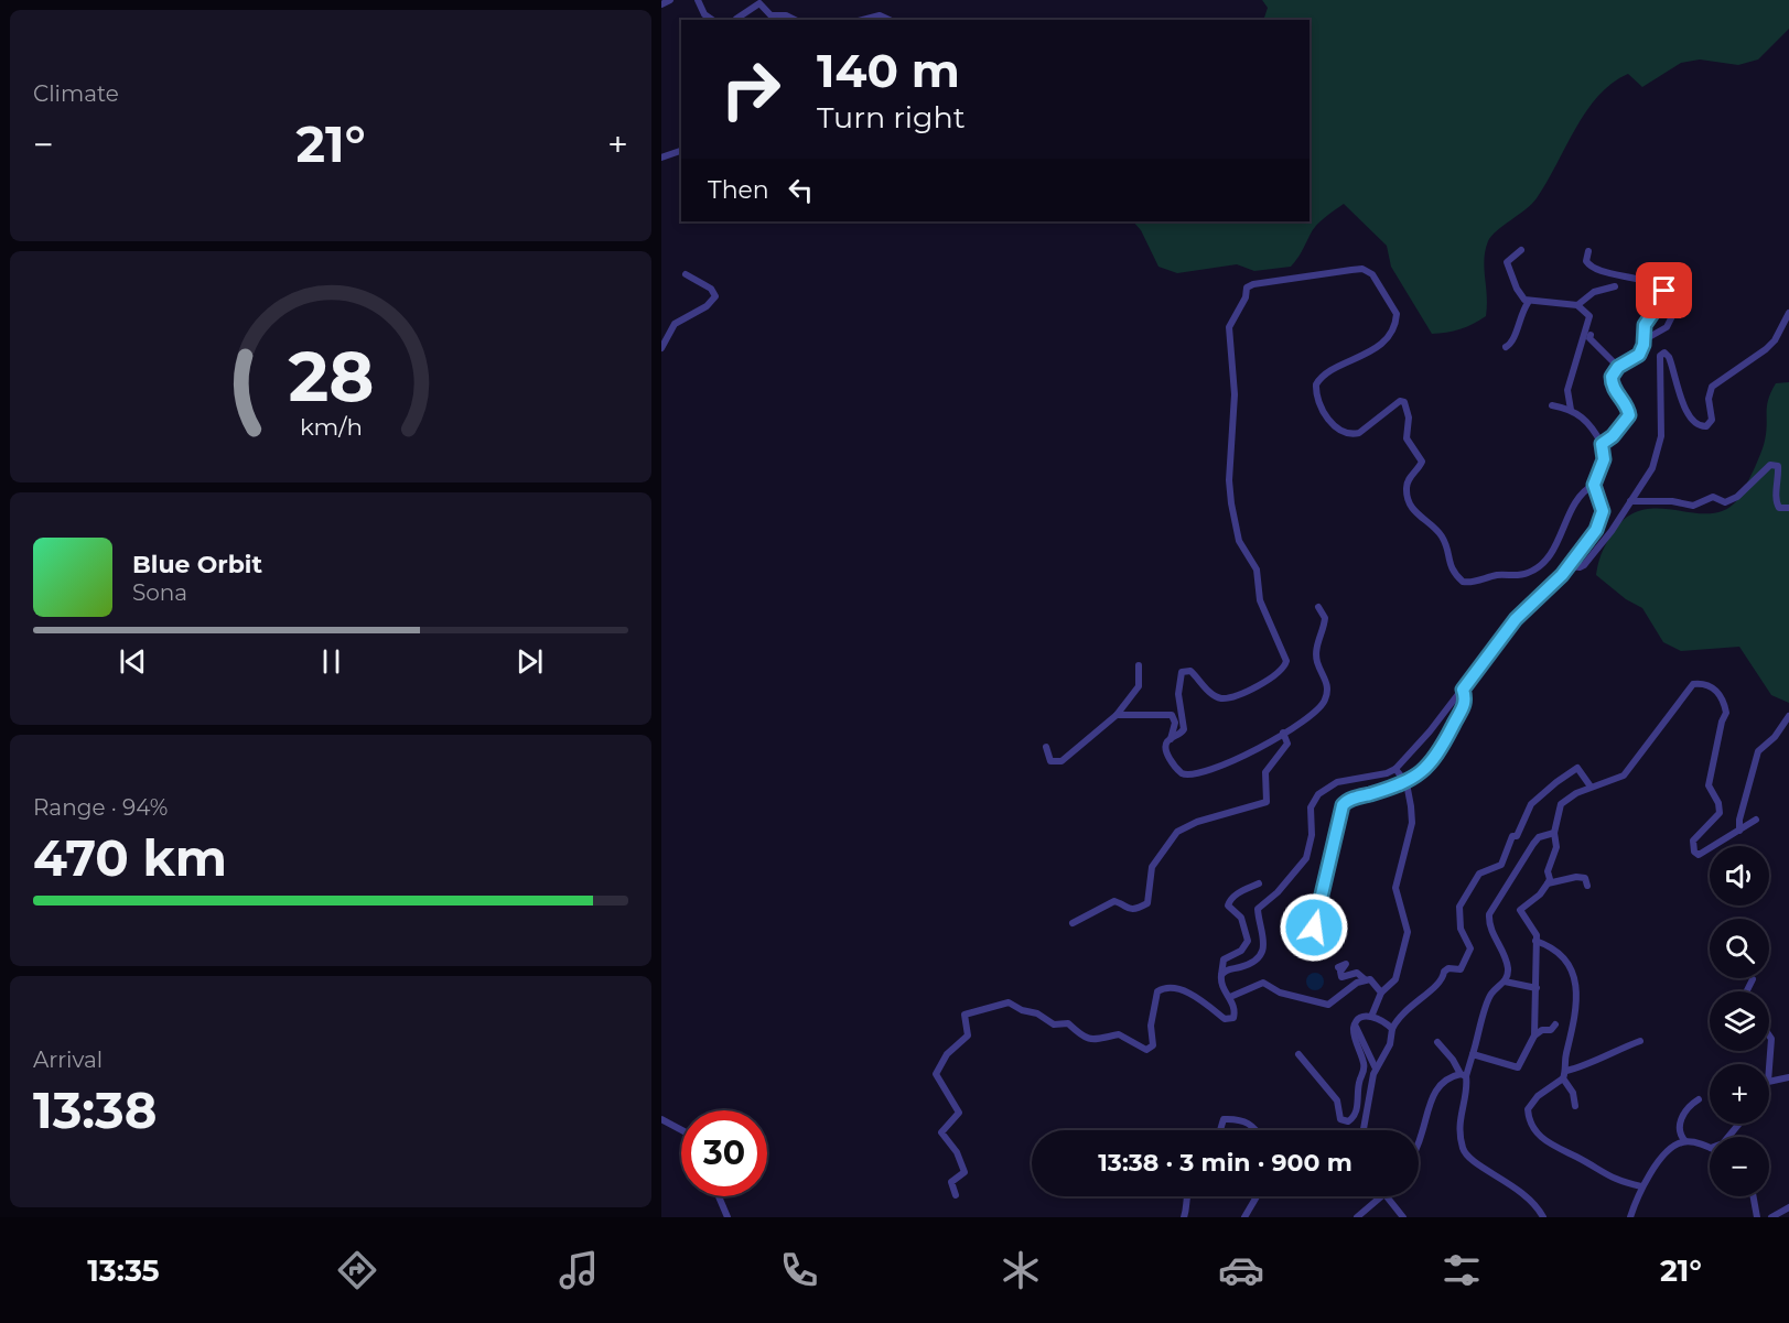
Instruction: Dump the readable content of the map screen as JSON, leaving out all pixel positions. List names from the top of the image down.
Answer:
{
  "page": {
    "tile": [
      "Climate",
      ["Range · 94%", "470 km"],
      ["Arrival", "13:38"]
    ],
    "turn": ["140 m", "Turn right"],
    "heat": ["−", "21°", "+"],
    "then": "Then",
    "song": ["Blue Orbit", "Sona"],
    "map_buttons": ["+", "−"],
    "limit": "30",
    "trip": "13:38 · 3 min · 900 m",
    "tabs": ["13:35", "21°"],
    "gauge": ["28", "km/h"]
  }
}
